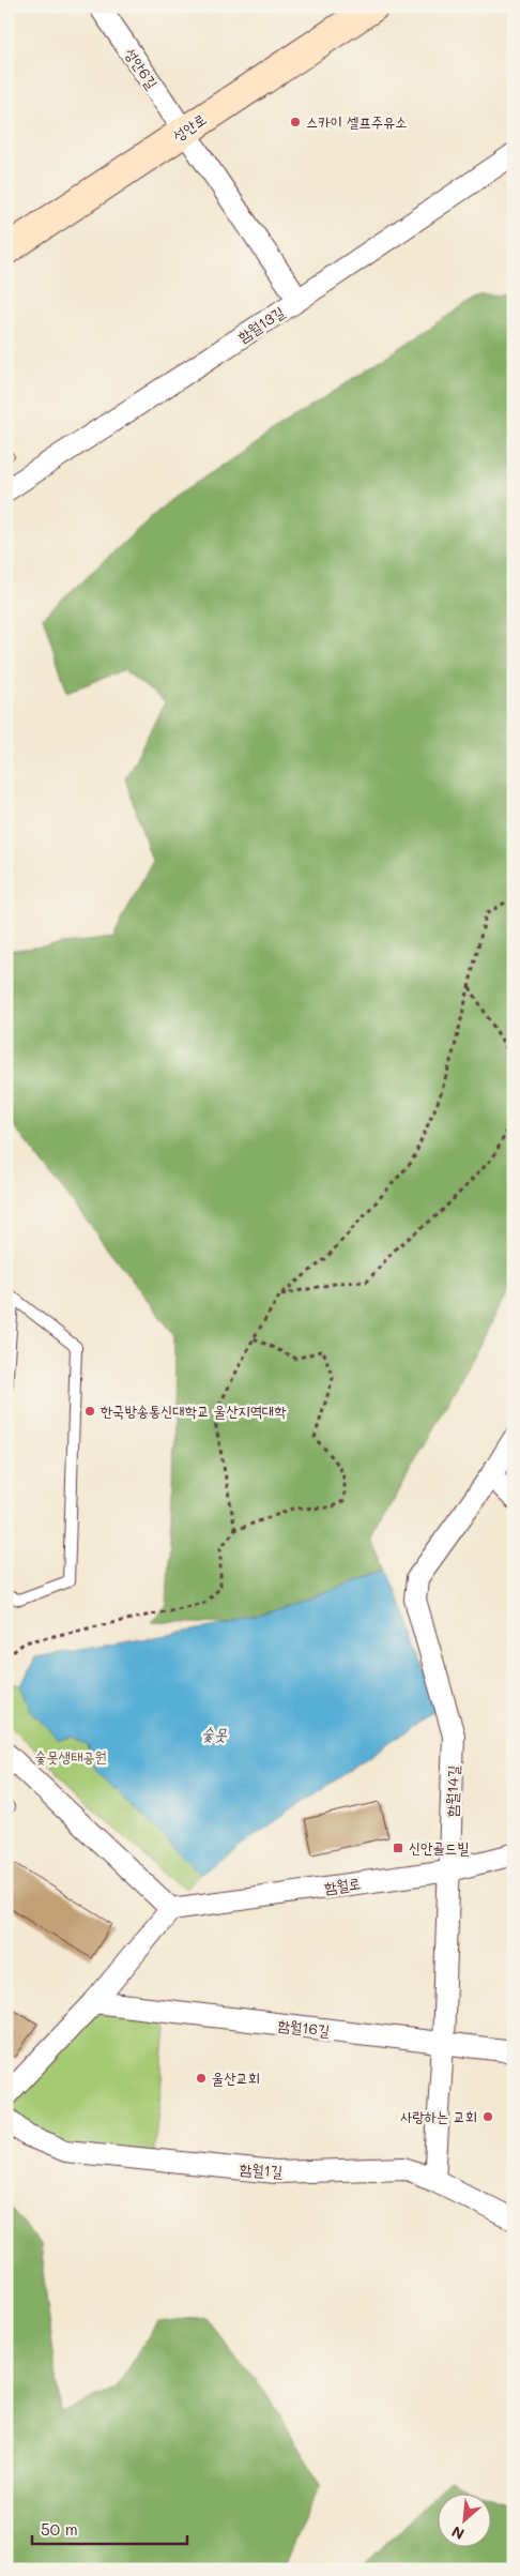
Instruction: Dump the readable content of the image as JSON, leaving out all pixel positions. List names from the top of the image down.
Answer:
{
  "streets": {
    "street": [
      "성안6길",
      "성안로",
      "함월13길",
      "함월14길",
      "함월로",
      "함월16길",
      "함월1길"
    ]
  },
  "crossings": [
    ["성안6길", "성안로"],
    ["성안6길", "함월13길"],
    ["함월14길", "함월로"],
    ["함월14길", "함월16길"],
    ["함월14길", "함월1길"]
  ],
  "water": ["숯못"],
  "parks": ["숯못생태공원"],
  "places": {
    "other": [
      "스카이 셀프주유소",
      "한국방송통신대학교 울산지역대학",
      "울산교회",
      "사랑하는 교회"
    ],
    "transit": ["신안골드빌"]
  },
  "scale_bar": "50 m",
  "north": "bottom left"
}
